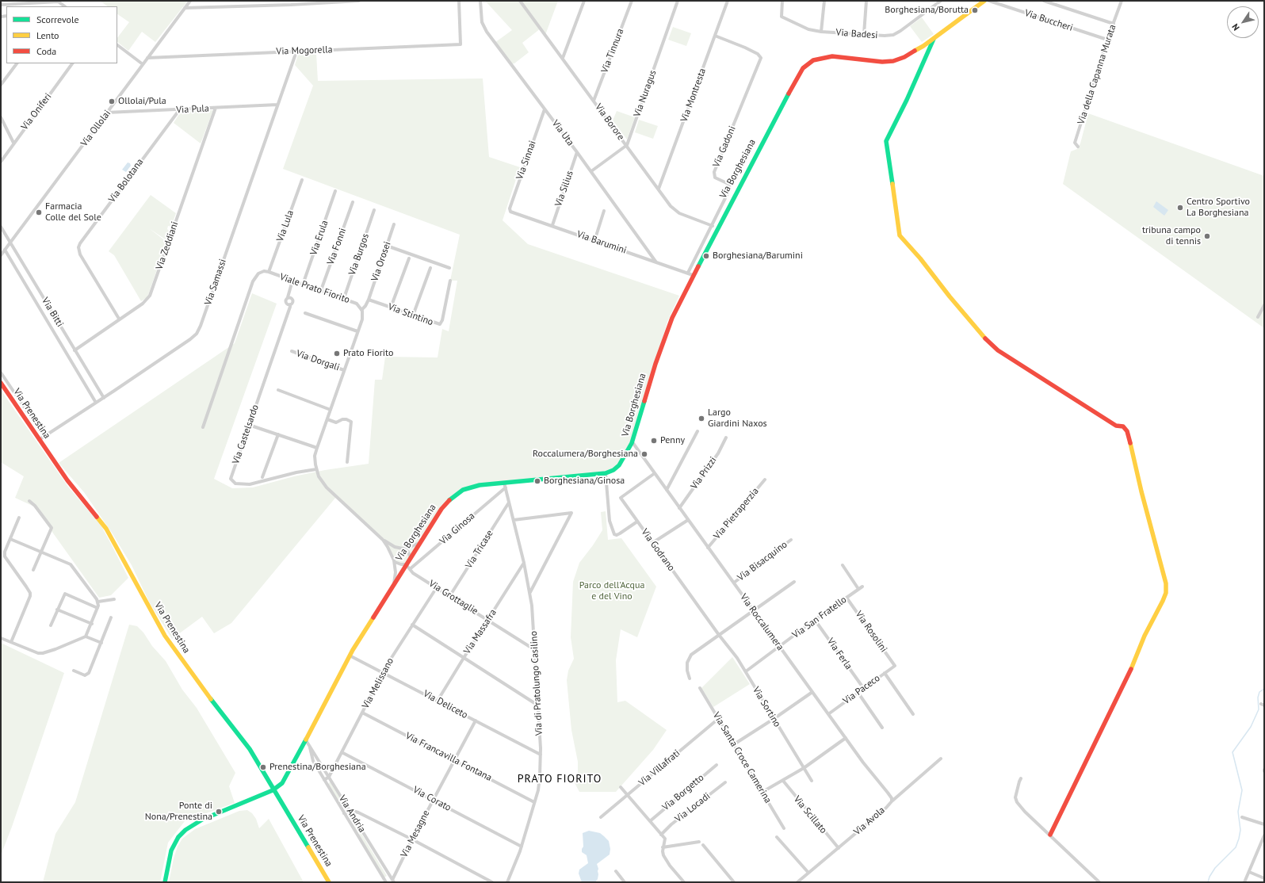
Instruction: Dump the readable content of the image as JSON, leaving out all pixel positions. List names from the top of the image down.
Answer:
{
  "streets": {
    "street": [
      "Via Buccheri",
      "Via Badesi",
      "Via Mogorella",
      "Via Tinnura",
      "Via della Capanna Murata",
      "Via Nuragus",
      "Via Montresta",
      "Via Pula",
      "Via Oniferi",
      "Via Borore",
      "Via Ollolai",
      "Via Uta",
      "Via Gadoni",
      "Via Sinnai",
      "Via Borghesiana",
      "Via Bolotana",
      "Via Silius",
      "Via Lula",
      "Via Erula",
      "Via Barumini",
      "Via Zeddiani",
      "Via Fonni",
      "Via Burgos",
      "Via Orosei",
      "Via Samassi",
      "Viale Prato Fiorito",
      "Via Bitti",
      "Via Stintino",
      "Via Dorgali",
      "Via Prenestina",
      "Via Castelsardo",
      "Via Prizzi",
      "Via Pietraperzia",
      "Via Ginosa",
      "Via Tricase",
      "Via Godrano",
      "Via Bisacquino",
      "Via Grottaglie",
      "Via San Fratello",
      "Via Roccalumera",
      "Via Massafra",
      "Via Rosolini",
      "Via Ferla",
      "Via Melissano",
      "Via di Pratolungo Casilino",
      "Via Paceco",
      "Via Deliceto",
      "Via Sortino",
      "Via Francavilla Fontana",
      "Via Santa Croce Camerina",
      "Via Villafrati",
      "Via Borgetto",
      "Via Corato",
      "Via Locadi",
      "Via Andria",
      "Via Scillato",
      "Via Avola",
      "Via Mesagne"
    ]
  },
  "crossings": [
    ["Via Buccheri", "Via della Capanna Murata"],
    ["Via Mogorella", "Via Ollolai"],
    ["Via Mogorella", "Via Samassi"],
    ["Via Tinnura", "Via Borore"],
    ["Via Nuragus", "Via Borore"],
    ["Via Montresta", "Via Borore"],
    ["Via Montresta", "Via Gadoni"],
    ["Via Pula", "Via Ollolai"],
    ["Via Pula", "Via Bolotana"],
    ["Via Pula", "Via Zeddiani"],
    ["Via Pula", "Via Samassi"],
    ["Via Borore", "Via Gadoni"],
    ["Via Ollolai", "Via Bitti"],
    ["Via Uta", "Via Sinnai"],
    ["Via Uta", "Via Silius"],
    ["Via Uta", "Via Barumini"],
    ["Via Gadoni", "Via Borghesiana"],
    ["Via Gadoni", "Via Barumini"],
    ["Via Sinnai", "Via Barumini"],
    ["Via Borghesiana", "Via Barumini"],
    ["Via Borghesiana", "Via Prenestina"],
    ["Via Borghesiana", "Via Ginosa"],
    ["Via Borghesiana", "Via Grottaglie"],
    ["Via Borghesiana", "Via Roccalumera"],
    ["Via Borghesiana", "Via di Pratolungo Casilino"],
    ["Via Borghesiana", "Via Deliceto"],
    ["Via Borghesiana", "Via Andria"],
    ["Via Bolotana", "Via Zeddiani"],
    ["Via Silius", "Via Barumini"],
    ["Via Lula", "Viale Prato Fiorito"],
    ["Via Erula", "Viale Prato Fiorito"],
    ["Via Zeddiani", "Via Bitti"],
    ["Via Fonni", "Viale Prato Fiorito"],
    ["Via Burgos", "Viale Prato Fiorito"],
    ["Via Orosei", "Via Stintino"],
    ["Via Samassi", "Via Bitti"],
    ["Via Samassi", "Via Prenestina"],
    ["Viale Prato Fiorito", "Via Castelsardo"],
    ["Via Prizzi", "Via Roccalumera"],
    ["Via Pietraperzia", "Via Roccalumera"],
    ["Via Ginosa", "Via Grottaglie"],
    ["Via Ginosa", "Via di Pratolungo Casilino"],
    ["Via Tricase", "Via Grottaglie"],
    ["Via Tricase", "Via di Pratolungo Casilino"],
    ["Via Godrano", "Via Roccalumera"],
    ["Via Godrano", "Via Sortino"],
    ["Via Bisacquino", "Via Roccalumera"],
    ["Via Grottaglie", "Via Massafra"],
    ["Via Grottaglie", "Via Melissano"],
    ["Via Grottaglie", "Via di Pratolungo Casilino"],
    ["Via San Fratello", "Via Roccalumera"],
    ["Via San Fratello", "Via Rosolini"],
    ["Via San Fratello", "Via Ferla"],
    ["Via San Fratello", "Via Sortino"],
    ["Via Roccalumera", "Via Paceco"],
    ["Via Roccalumera", "Via Avola"],
    ["Via Massafra", "Via di Pratolungo Casilino"],
    ["Via Massafra", "Via Deliceto"],
    ["Via Rosolini", "Via Paceco"],
    ["Via Ferla", "Via Paceco"],
    ["Via Melissano", "Via Deliceto"],
    ["Via Melissano", "Via Francavilla Fontana"],
    ["Via Melissano", "Via Corato"],
    ["Via Melissano", "Via Andria"],
    ["Via di Pratolungo Casilino", "Via Deliceto"],
    ["Via di Pratolungo Casilino", "Via Francavilla Fontana"],
    ["Via di Pratolungo Casilino", "Via Corato"],
    ["Via Deliceto", "Via Mesagne"],
    ["Via Francavilla Fontana", "Via Mesagne"],
    ["Via Santa Croce Camerina", "Via Villafrati"],
    ["Via Corato", "Via Mesagne"],
    ["Via Andria", "Via Mesagne"],
    ["Via Scillato", "Via Avola"]
  ],
  "districts": ["PRATO FIORITO"],
  "parks": ["Parco dell'Acqua e del Vino"],
  "places": [
    "Borghesiana/Borutta",
    "Ollolai/Pula",
    "Centro Sportivo La Borghesiana",
    "Farmacia Colle del Sole",
    "tribuna campo di tennis",
    "Borghesiana/Barumini",
    "Prato Fiorito",
    "Largo Giardini Naxos",
    "Penny",
    "Roccalumera/Borghesiana",
    "Borghesiana/Ginosa",
    "Prenestina/Borghesiana",
    "Ponte di Nona/Prenestina"
  ],
  "legend": ["Scorrevole", "Lento", "Coda"],
  "north": "bottom left"
}
